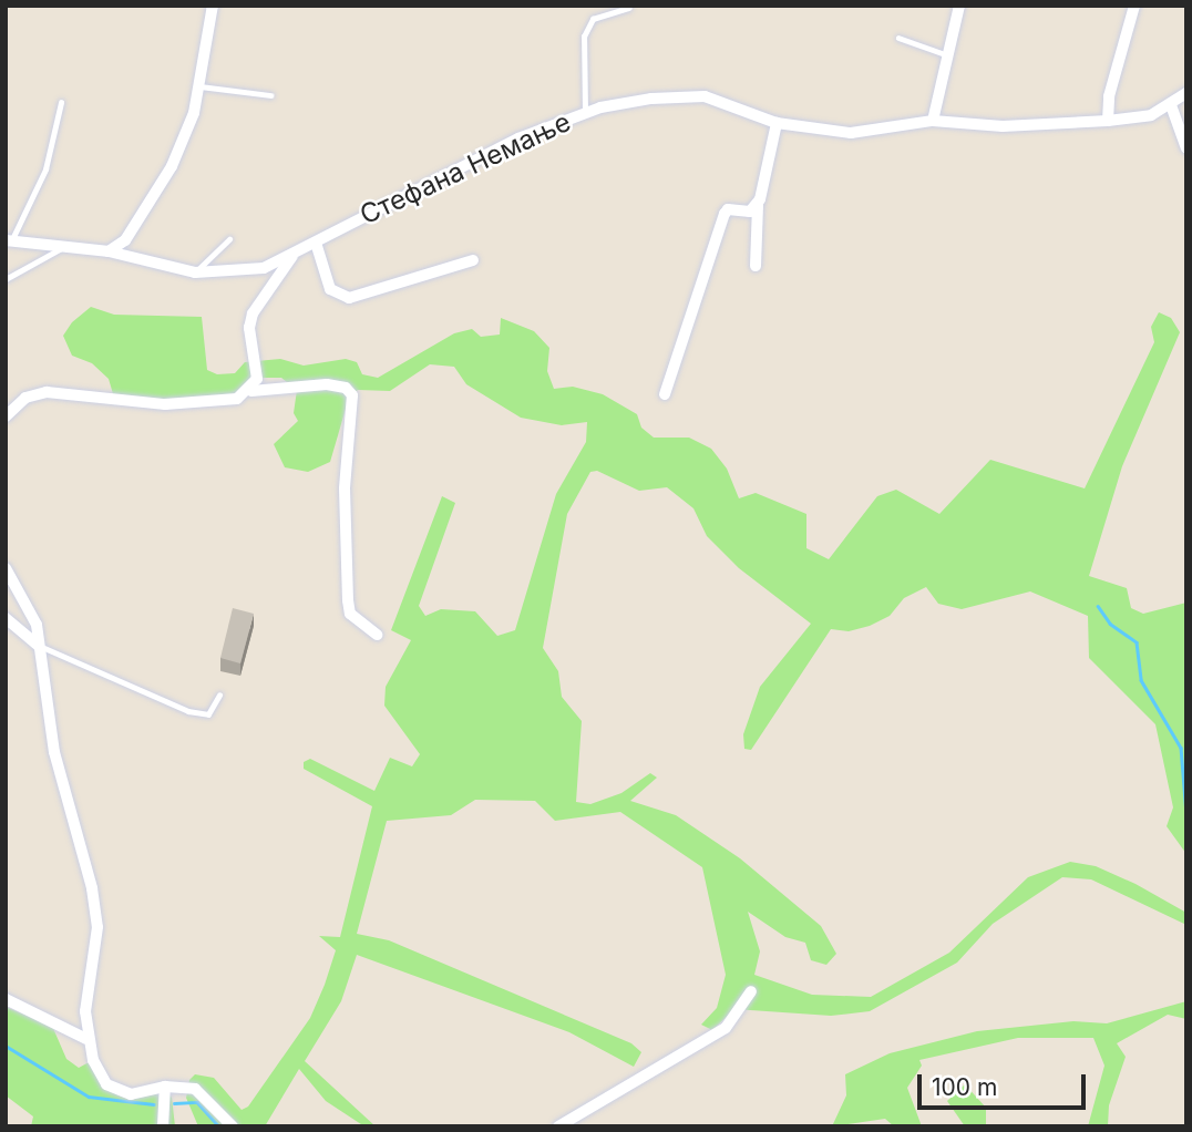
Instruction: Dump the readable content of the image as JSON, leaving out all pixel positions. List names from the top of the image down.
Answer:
{
  "streets": {
    "street": ["Стефана Немање"]
  },
  "scale_bar": "100 m"
}
